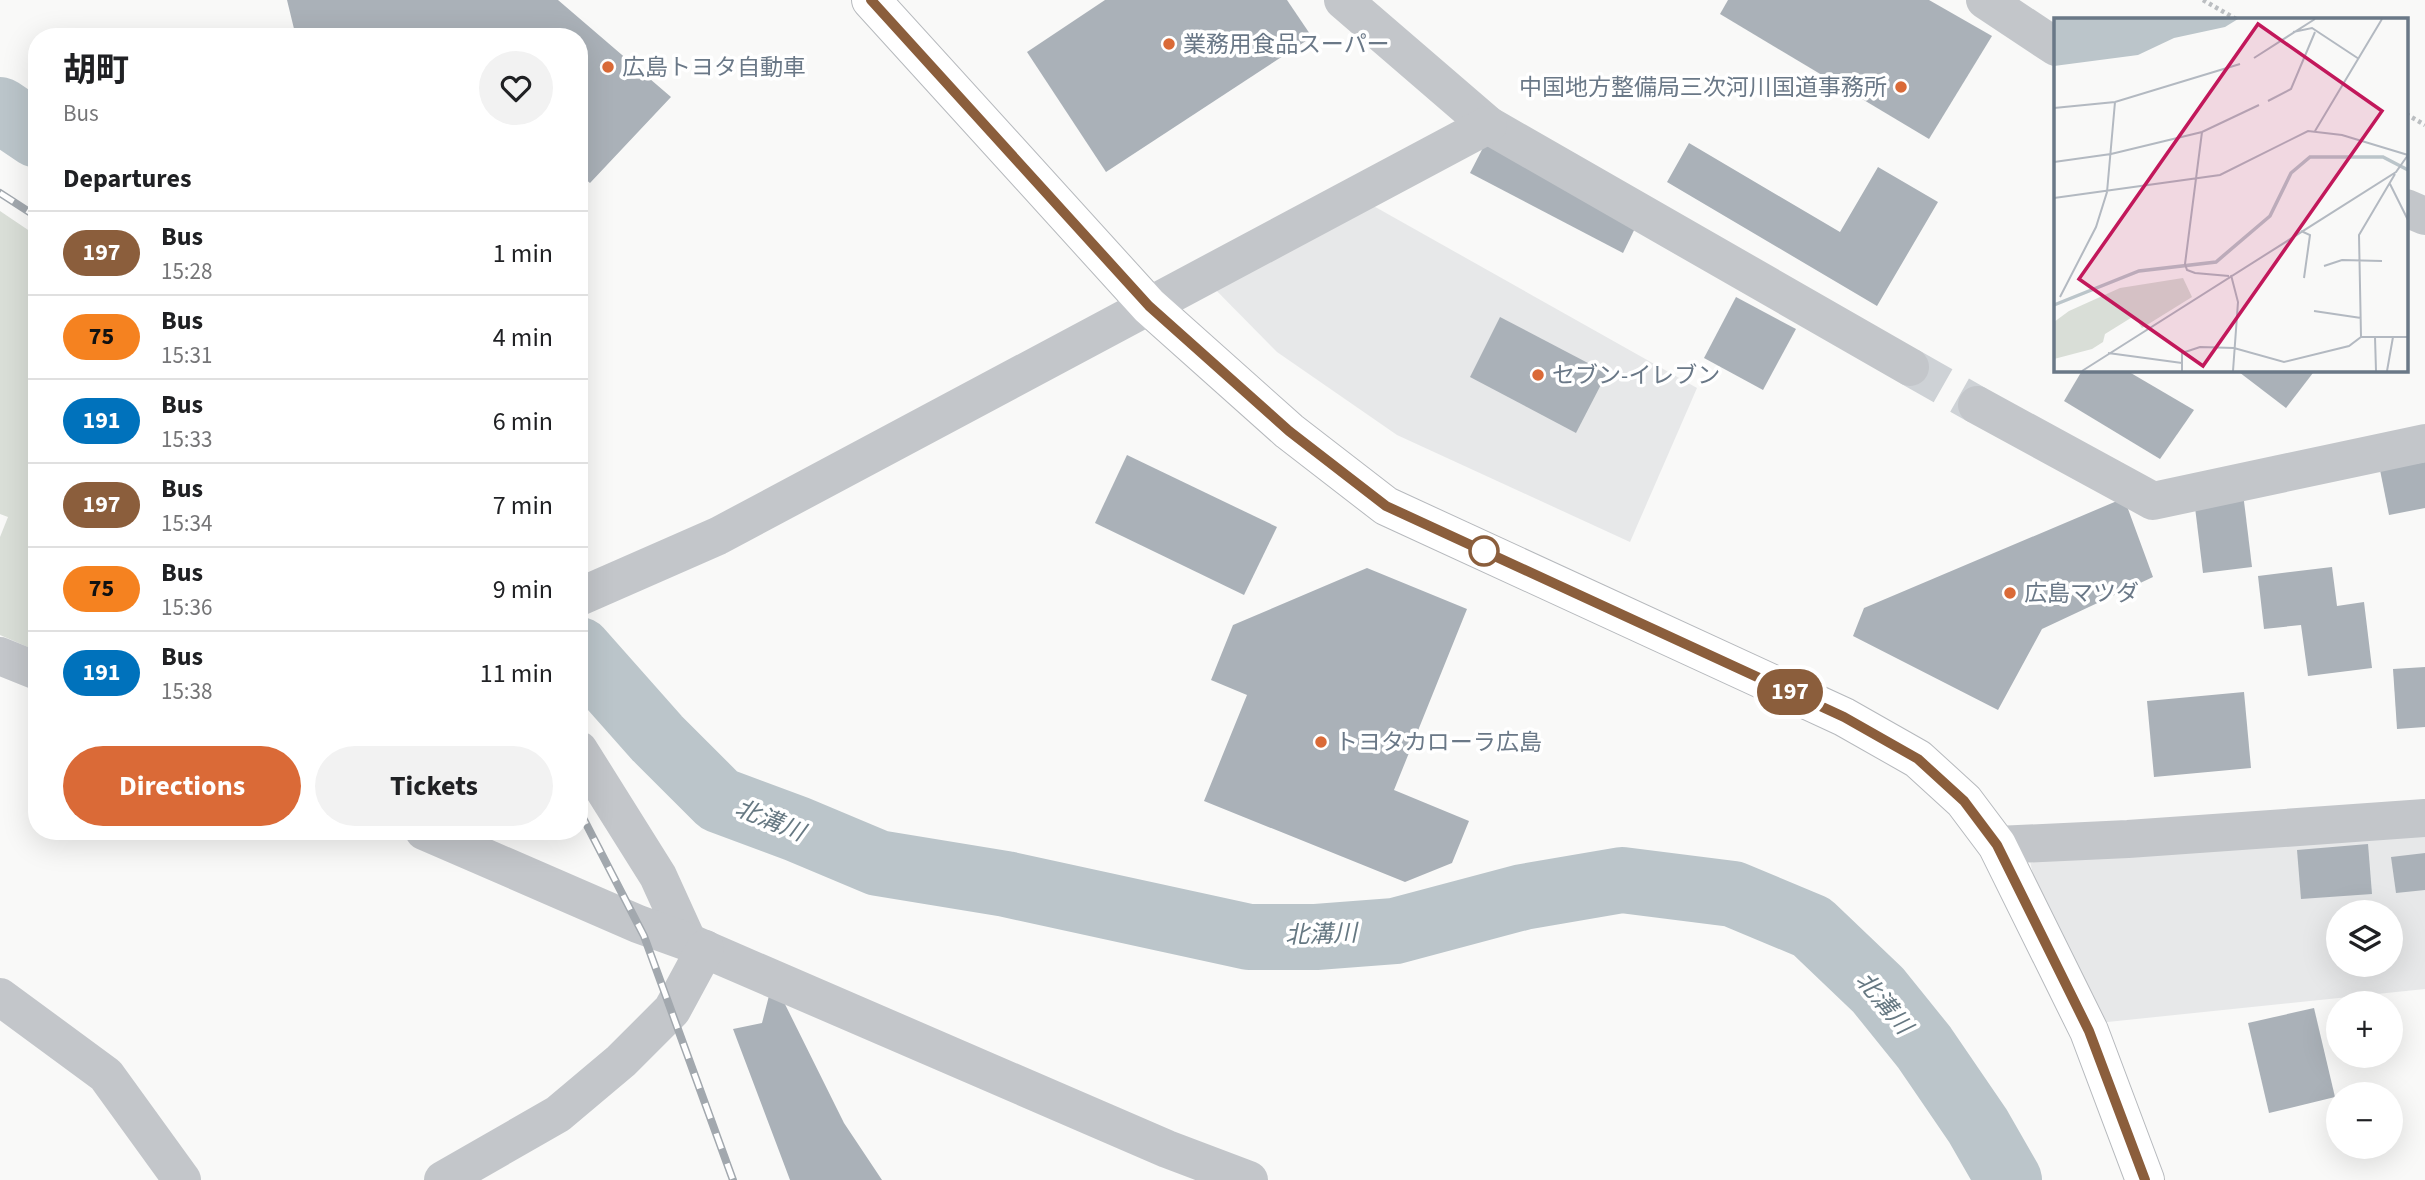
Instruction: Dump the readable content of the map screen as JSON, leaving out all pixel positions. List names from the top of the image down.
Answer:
{
  "water": ["北溝川"],
  "places": [
    "業務用食品スーパー",
    "広島トヨタ自動車",
    "中国地方整備局三次河川国道事務所",
    "セブン-イレブン",
    "広島マツダ",
    "トヨタカローラ広島"
  ],
  "lines": ["bus line 197"],
  "page": {
    "on_map": "197",
    "heading": [
      ["胡町", "Bus"],
      "Departures"
    ],
    "list": [
      {
        "mark": "197",
        "name": "Bus",
        "note": "15:28",
        "value": "1 min"
      },
      {
        "mark": "75",
        "name": "Bus",
        "note": "15:31",
        "value": "4 min"
      },
      {
        "mark": "191",
        "name": "Bus",
        "note": "15:33",
        "value": "6 min"
      },
      {
        "mark": "197",
        "name": "Bus",
        "note": "15:34",
        "value": "7 min"
      },
      {
        "mark": "75",
        "name": "Bus",
        "note": "15:36",
        "value": "9 min"
      },
      {
        "mark": "191",
        "name": "Bus",
        "note": "15:38",
        "value": "11 min"
      }
    ],
    "buttons": ["Directions", "Tickets"],
    "map_buttons": ["+", "−"]
  }
}
